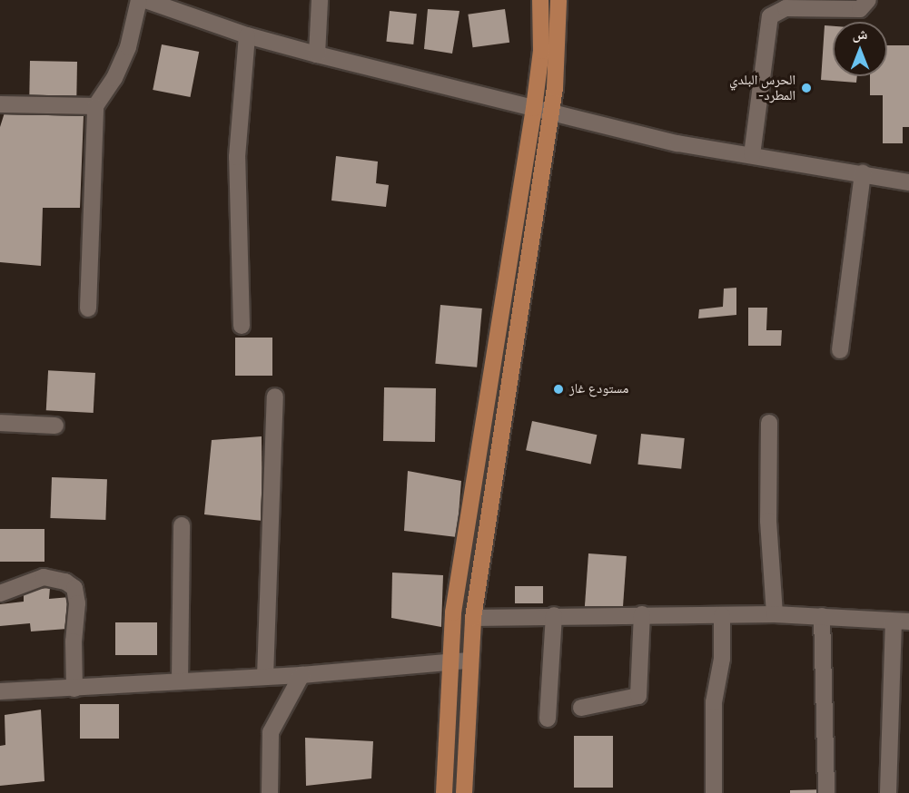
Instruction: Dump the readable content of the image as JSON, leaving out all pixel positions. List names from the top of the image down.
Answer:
{
  "places": ["الحرس البلدي -المطرد", "مستودع غاز"],
  "north": "top"
}
